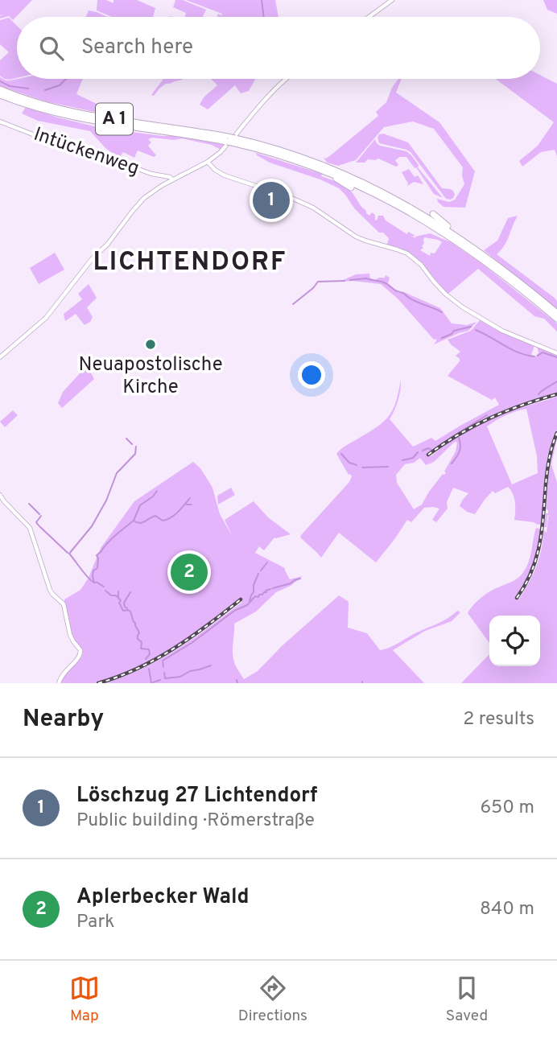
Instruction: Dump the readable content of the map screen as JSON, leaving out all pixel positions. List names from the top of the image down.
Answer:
{
  "streets": {
    "highway": ["A 1"],
    "street": ["Intückenweg"]
  },
  "districts": ["LICHTENDORF"],
  "places": ["Neuapostolische Kirche"],
  "page": {
    "search": "Search here",
    "pins": ["1", "2"],
    "heading": ["Nearby", "2 results"],
    "list": [
      {
        "mark": "1",
        "name": "Löschzug 27 Lichtendorf",
        "note": "Public building · Römerstraße",
        "value": "650 m"
      },
      {
        "mark": "2",
        "name": "Aplerbecker Wald",
        "note": "Park",
        "value": "840 m"
      }
    ],
    "nav": ["Map", "Directions", "Saved"]
  }
}
